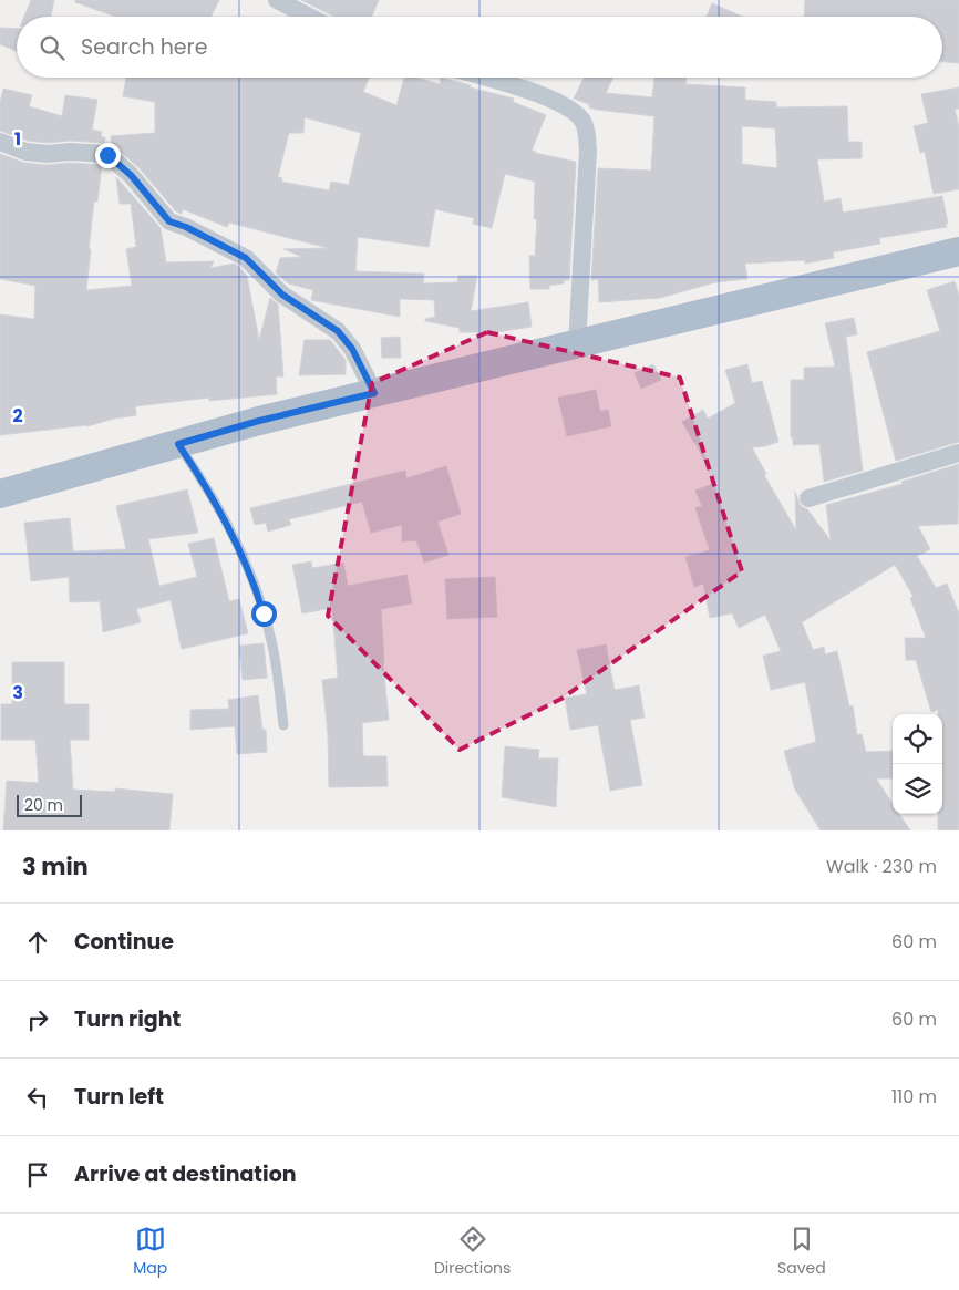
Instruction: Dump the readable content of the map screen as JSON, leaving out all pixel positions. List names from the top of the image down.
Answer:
{
  "scale_bar": "20 m",
  "page": {
    "search": "Search here",
    "scale": "20 m",
    "heading": ["3 min", "Walk · 230 m"],
    "list": [
      ["Continue", "60 m"],
      ["Turn right", "60 m"],
      ["Turn left", "110 m"],
      "Arrive at destination"
    ],
    "nav": ["Map", "Directions", "Saved"]
  },
  "grid": {
    "rows": ["1", "2", "3"]
  }
}
